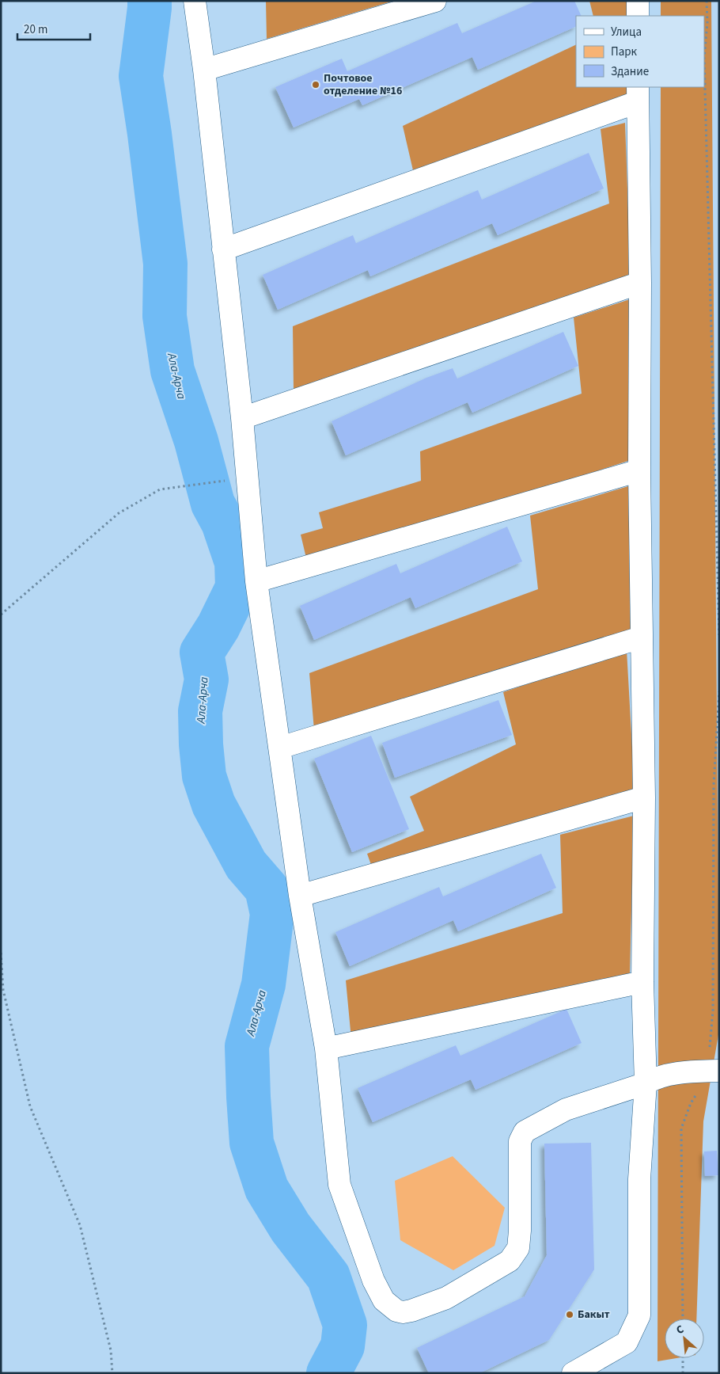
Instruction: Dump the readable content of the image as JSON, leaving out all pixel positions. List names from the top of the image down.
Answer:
{
  "water": ["Ала-Арча"],
  "places": ["Почтовое отделение №16", "Бакыт"],
  "legend": ["Улица", "Парк", "Здание"],
  "scale_bar": "20 m",
  "north": "top left"
}
